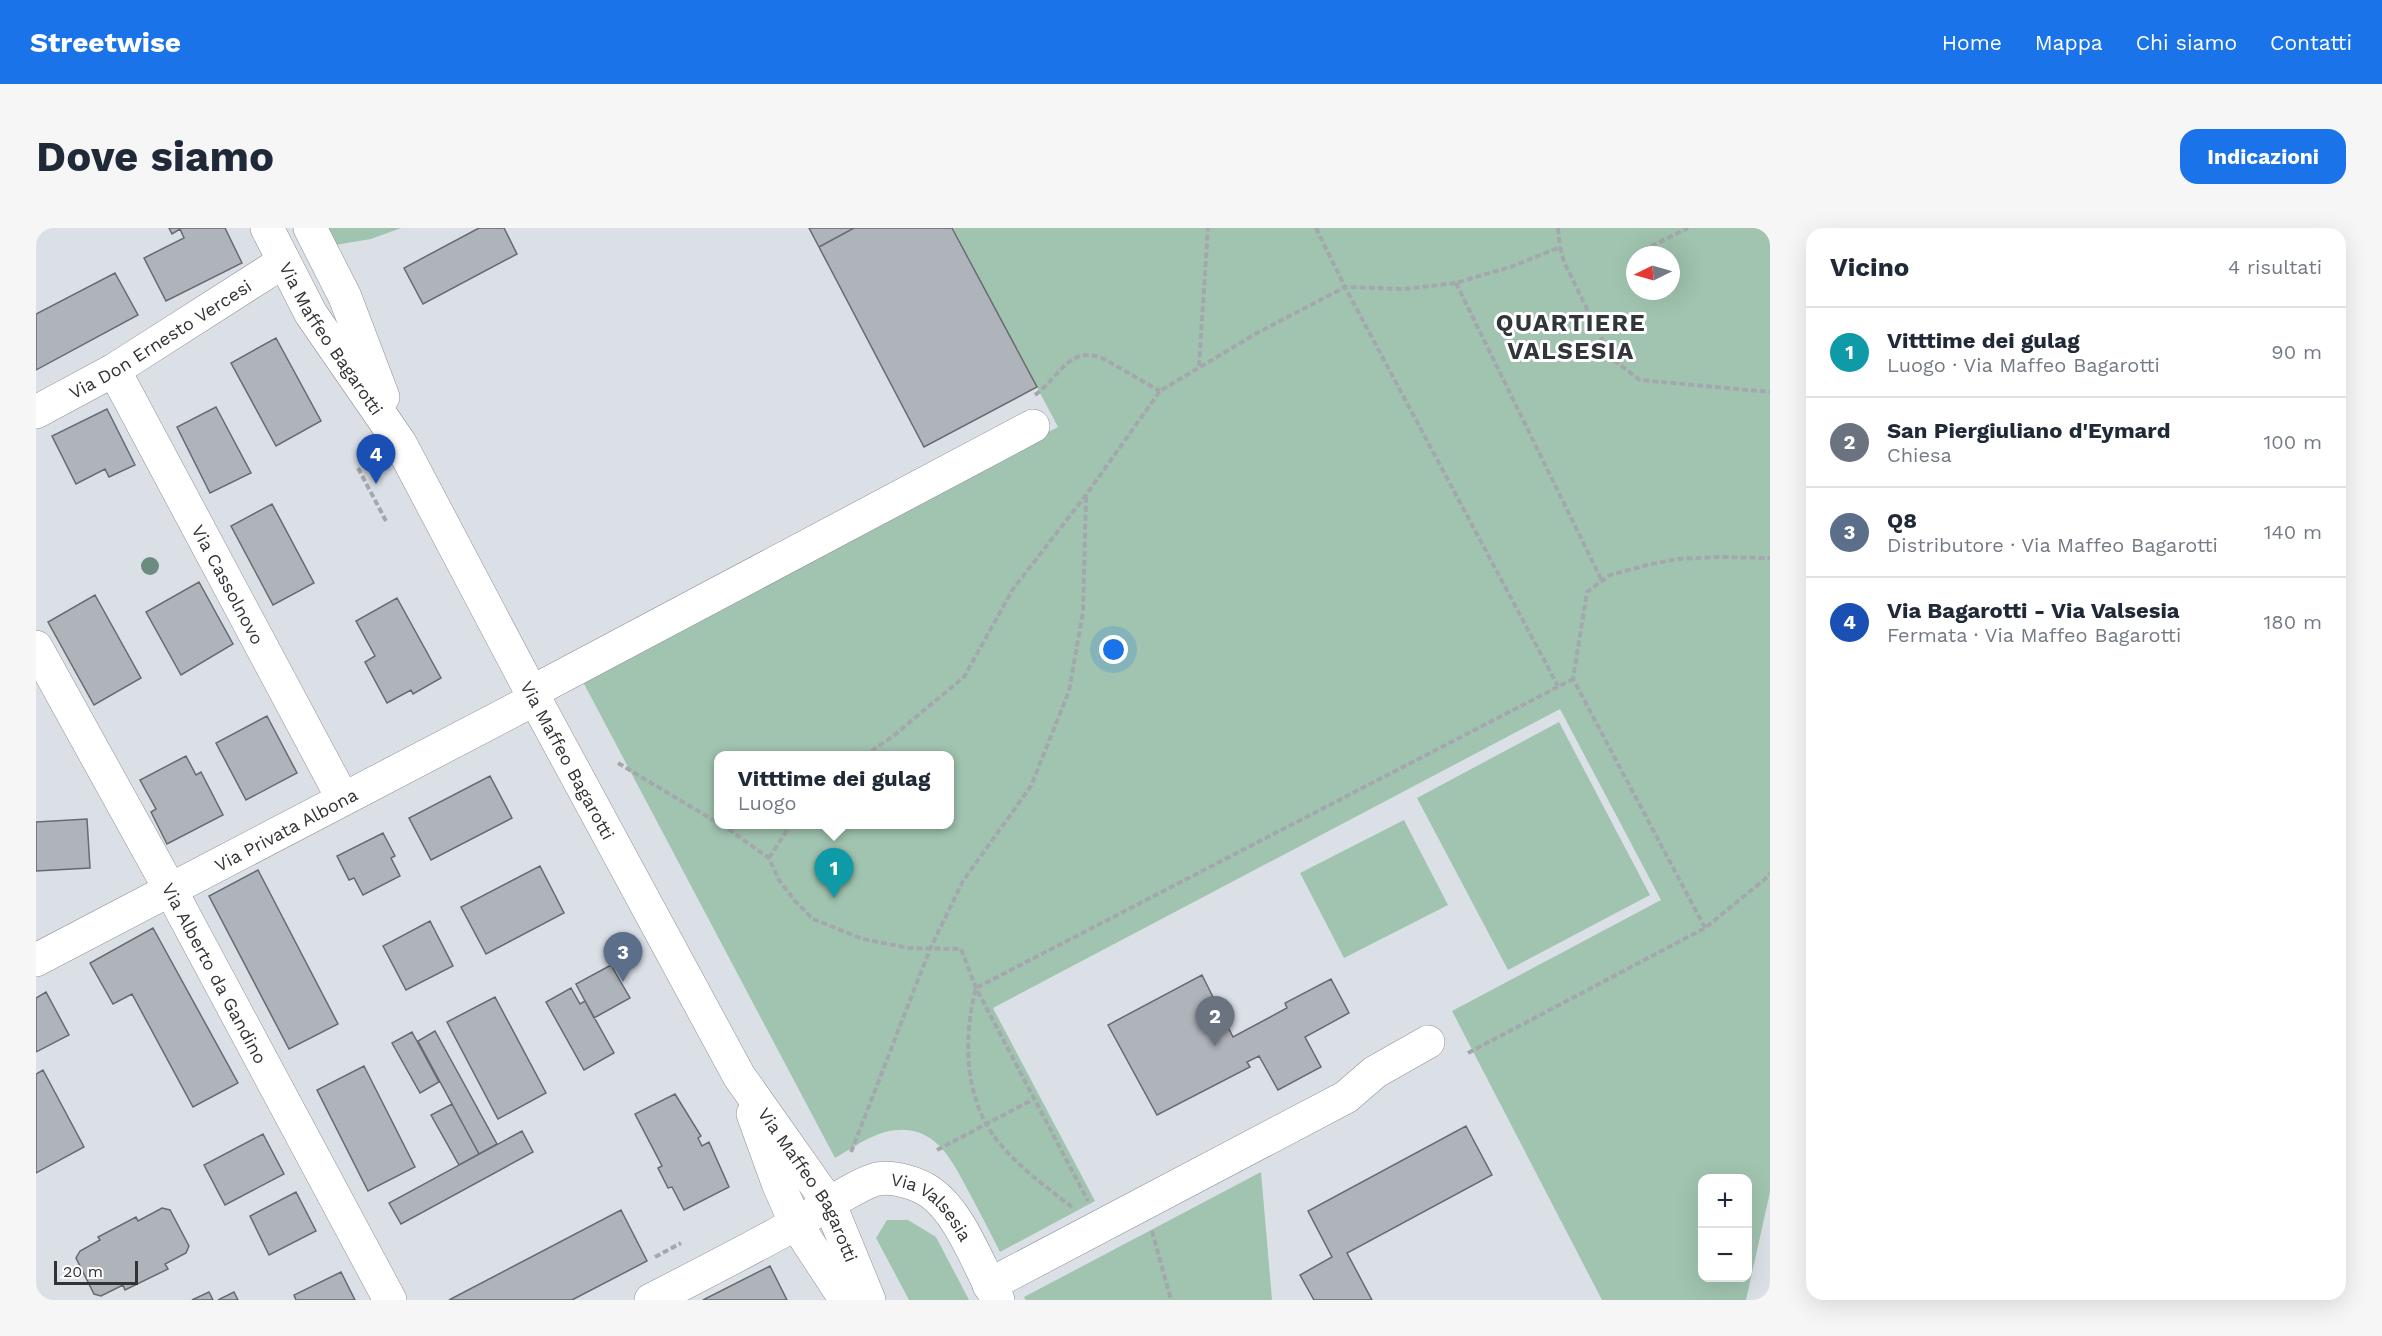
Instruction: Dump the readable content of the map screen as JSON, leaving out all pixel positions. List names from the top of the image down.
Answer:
{
  "streets": {
    "street": [
      "Via Maffeo Bagarotti",
      "Via Don Ernesto Vercesi",
      "Via Cassolnovo",
      "Via Privata Albona",
      "Via Alberto da Gandino",
      "Via Valsesia"
    ]
  },
  "crossings": [
    ["Via Maffeo Bagarotti", "Via Don Ernesto Vercesi"],
    ["Via Maffeo Bagarotti", "Via Privata Albona"],
    ["Via Maffeo Bagarotti", "Via Valsesia"],
    ["Via Don Ernesto Vercesi", "Via Cassolnovo"],
    ["Via Cassolnovo", "Via Privata Albona"],
    ["Via Privata Albona", "Via Alberto da Gandino"]
  ],
  "districts": ["QUARTIERE VALSESIA"],
  "scale_bar": "20 m",
  "north": "left",
  "page": {
    "header": "Streetwise",
    "nav": [
      "Home",
      "Mappa",
      "Chi siamo",
      "Contatti"
    ],
    "buttons": "Indicazioni",
    "title": "Dove siamo",
    "heading": ["Vicino", "4 risultati"],
    "list": [
      {
        "mark": "1",
        "name": "Vitttime dei gulag",
        "note": "Luogo · Via Maffeo Bagarotti",
        "value": "90 m"
      },
      {
        "mark": "2",
        "name": "San Piergiuliano d'Eymard",
        "note": "Chiesa",
        "value": "100 m"
      },
      {
        "mark": "3",
        "name": "Q8",
        "note": "Distributore · Via Maffeo Bagarotti",
        "value": "140 m"
      },
      {
        "mark": "4",
        "name": "Via Bagarotti - Via Valsesia",
        "note": "Fermata · Via Maffeo Bagarotti",
        "value": "180 m"
      }
    ],
    "pins": [
      "4",
      "1",
      "3",
      "2"
    ],
    "popup": ["Vitttime dei gulag", "Luogo"],
    "map_buttons": ["+", "−"],
    "scale": "20 m"
  }
}
